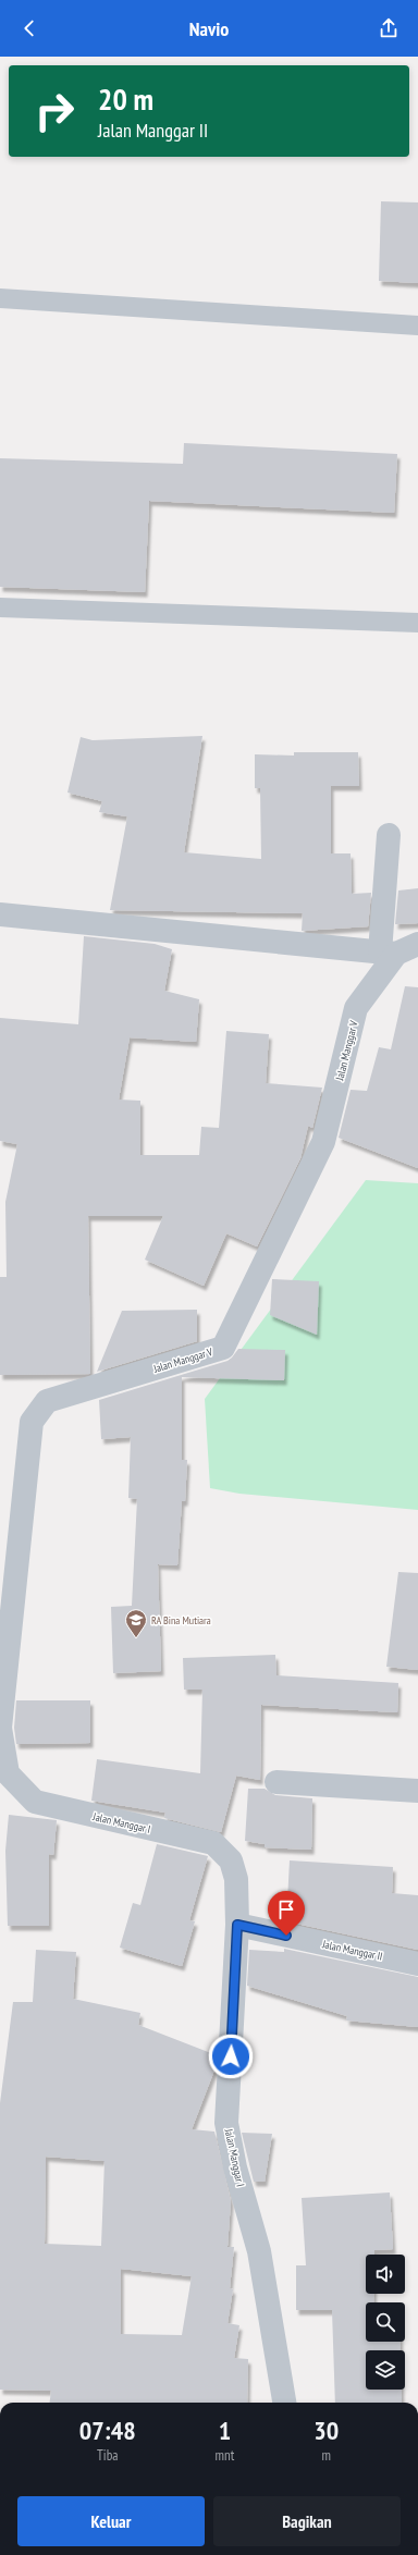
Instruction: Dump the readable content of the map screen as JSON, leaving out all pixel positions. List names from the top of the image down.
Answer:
{
  "streets": {
    "street": ["Jalan Manggar V", "Jalan Manggar I", "Jalan Manggar II"]
  },
  "crossings": [
    ["Jalan Manggar V", "Jalan Manggar I"],
    ["Jalan Manggar I", "Jalan Manggar II"]
  ],
  "places": {
    "school or university": ["RA Bina Mutiara"]
  },
  "page": {
    "header": "Navio",
    "turn": ["20 m", "Jalan Manggar II"],
    "eta": [
      "07:48",
      "Tiba",
      "1",
      "mnt",
      "30",
      "m"
    ],
    "buttons": ["Keluar", "Bagikan"]
  }
}
